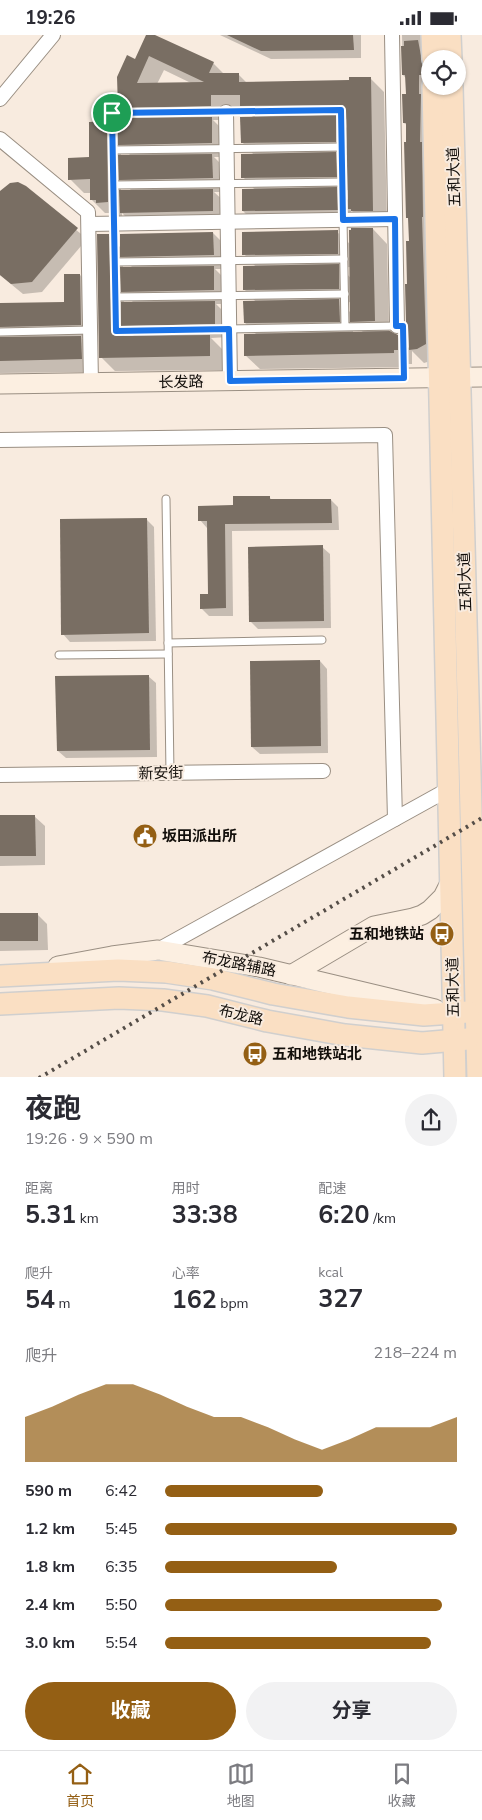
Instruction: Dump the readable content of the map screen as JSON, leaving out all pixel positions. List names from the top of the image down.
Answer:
{
  "streets": {
    "main road": [
      "五和大道",
      "长发路",
      "布龙路辅路",
      "布龙路"
    ],
    "street": ["新安街"]
  },
  "crossings": [
    ["五和大道", "长发路"],
    ["五和大道", "布龙路辅路"],
    ["五和大道", "布龙路"],
    ["布龙路辅路", "布龙路"]
  ],
  "places": {
    "public building": ["坂田派出所"],
    "bus stop": ["五和地铁站", "五和地铁站北"]
  },
  "page": {
    "status": "19:26",
    "heading": ["夜跑", "19:26 · 9 × 590 m"],
    "stats": [
      ["距离", "5.31 km"],
      ["用时", "33:38"],
      ["配速", "6:20 /km"],
      ["爬升", "54 m"],
      ["心率", "162 bpm"],
      ["kcal", "327"]
    ],
    "chart": ["爬升", "218–224 m"],
    "list": [
      {
        "name": "590 m",
        "note": "6:42"
      },
      {
        "name": "1.2 km",
        "note": "5:45"
      },
      {
        "name": "1.8 km",
        "note": "6:35"
      },
      {
        "name": "2.4 km",
        "note": "5:50"
      },
      {
        "name": "3.0 km",
        "note": "5:54"
      }
    ],
    "buttons": ["收藏", "分享"],
    "tabs": ["首页", "地图", "收藏"]
  }
}
